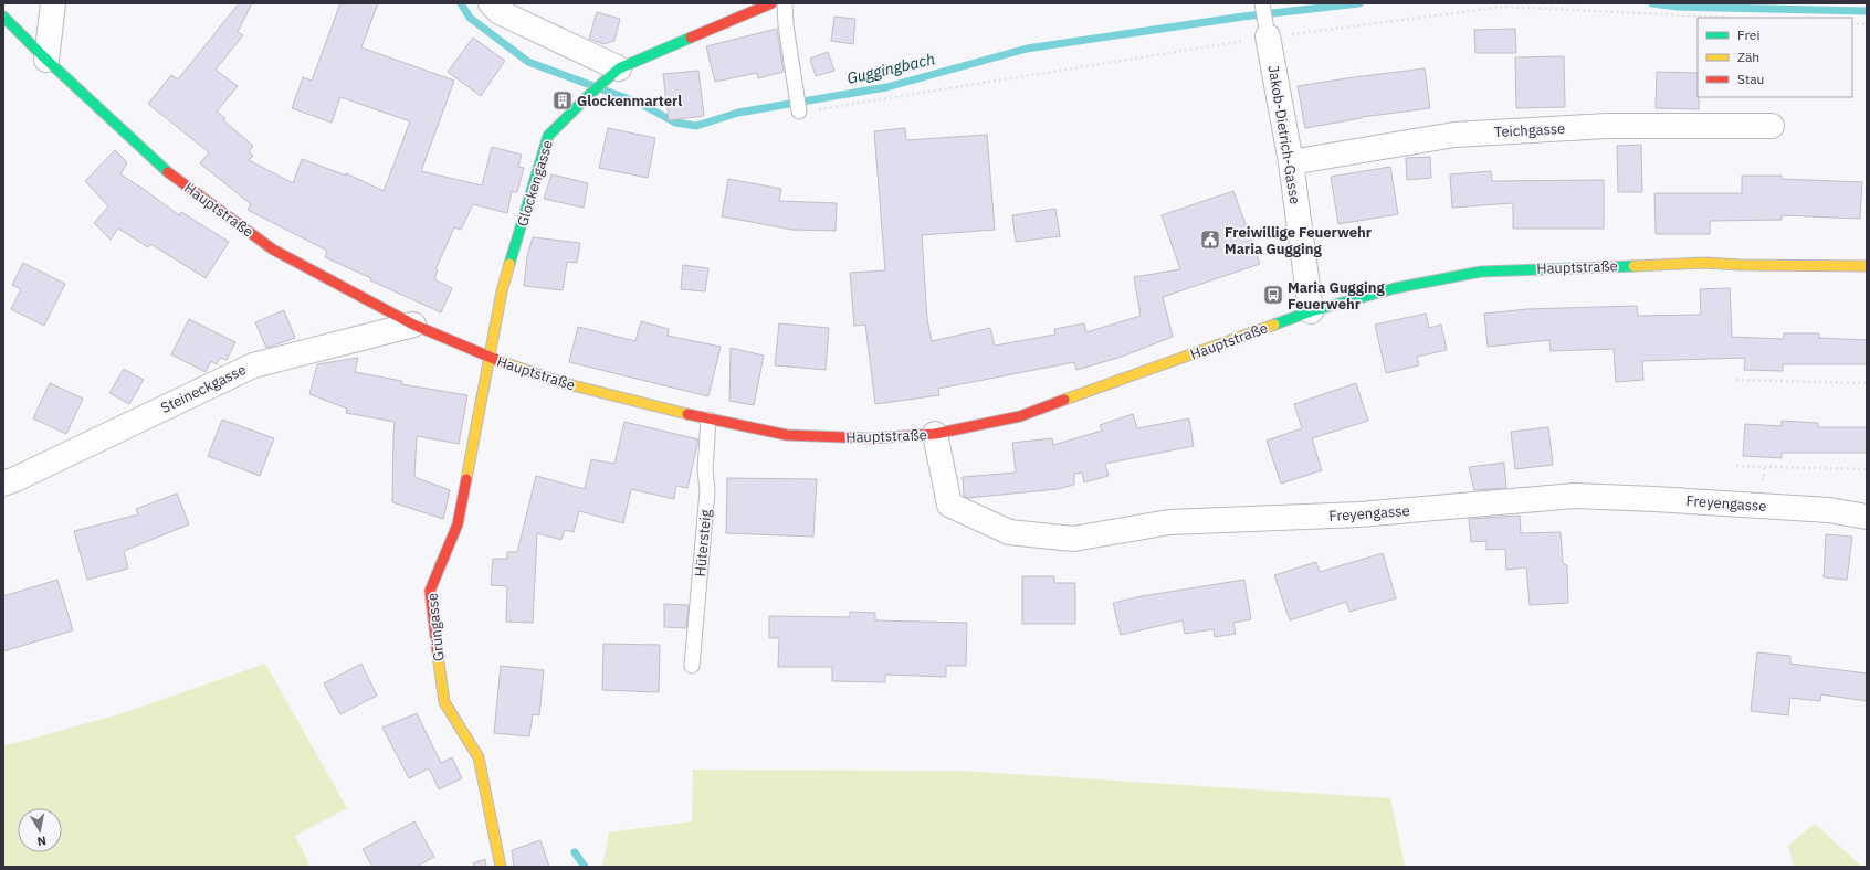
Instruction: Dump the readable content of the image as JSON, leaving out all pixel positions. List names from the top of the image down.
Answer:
{
  "streets": {
    "main road": ["Glockengasse", "Hauptstraße", "Grüngasse"],
    "street": [
      "Teichgasse",
      "Jakob-Dietrich-Gasse",
      "Steineckgasse",
      "Freyengasse"
    ],
    "lane": ["Hütersteig"]
  },
  "crossings": [
    ["Teichgasse", "Jakob-Dietrich-Gasse"],
    ["Jakob-Dietrich-Gasse", "Hauptstraße"],
    ["Glockengasse", "Hauptstraße"],
    ["Glockengasse", "Grüngasse"],
    ["Hauptstraße", "Steineckgasse"],
    ["Hauptstraße", "Freyengasse"],
    ["Hauptstraße", "Hütersteig"],
    ["Hauptstraße", "Grüngasse"]
  ],
  "water": ["Guggingbach"],
  "places": {
    "building": ["Glockenmarterl"],
    "public building": ["Freiwillige Feuerwehr Maria Gugging"],
    "bus stop": ["Maria Gugging Feuerwehr"]
  },
  "legend": ["Frei", "Zäh", "Stau"],
  "north": "bottom"
}
